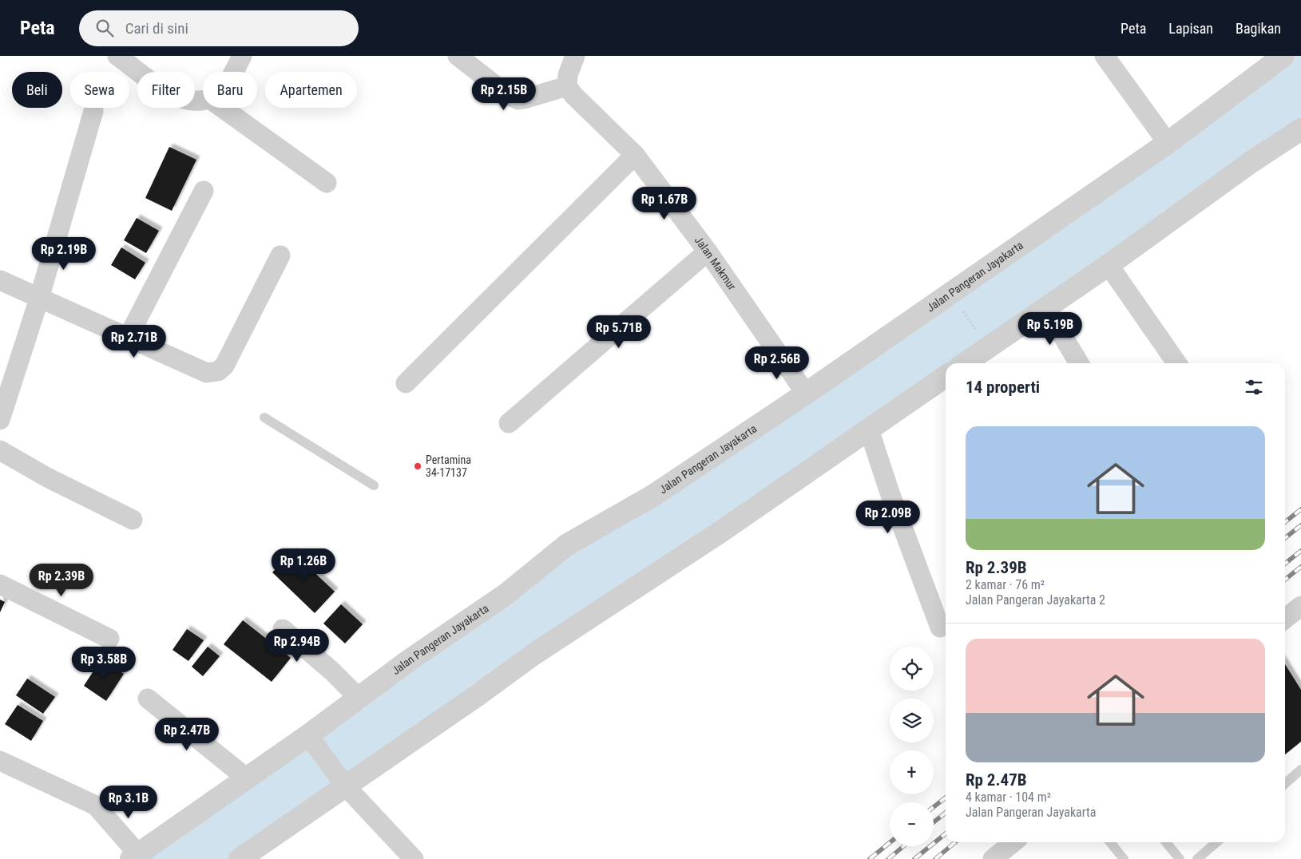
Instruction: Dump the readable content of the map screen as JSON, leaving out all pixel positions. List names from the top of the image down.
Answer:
{
  "streets": {
    "street": ["Jalan Makmur", "Jalan Pangeran Jayakarta"]
  },
  "crossings": [
    ["Jalan Makmur", "Jalan Pangeran Jayakarta"]
  ],
  "places": ["Pertamina 34-17137"],
  "page": {
    "header": "Peta",
    "search": "Cari di sini",
    "nav": ["Peta", "Lapisan", "Bagikan"],
    "chip": [
      "Beli",
      "Sewa",
      "Filter",
      "Baru",
      "Apartemen"
    ],
    "price": [
      "Rp 2.15B",
      "Rp 1.67B",
      "Rp 2.19B",
      "Rp 5.19B",
      "Rp 5.71B",
      "Rp 2.71B",
      "Rp 2.56B",
      "Rp 2.09B",
      "Rp 1.26B",
      "Rp 2.39B",
      "Rp 2.94B",
      "Rp 3.58B",
      "Rp 2.47B",
      "Rp 3.1B"
    ],
    "heading": "14 properti",
    "list": [
      {
        "name": "Rp 2.39B",
        "note": "2 kamar · 76 m² · Jalan Pangeran Jayakarta 2"
      },
      {
        "name": "Rp 2.47B",
        "note": "4 kamar · 104 m² · Jalan Pangeran Jayakarta"
      }
    ],
    "map_buttons": ["+", "−"]
  }
}
